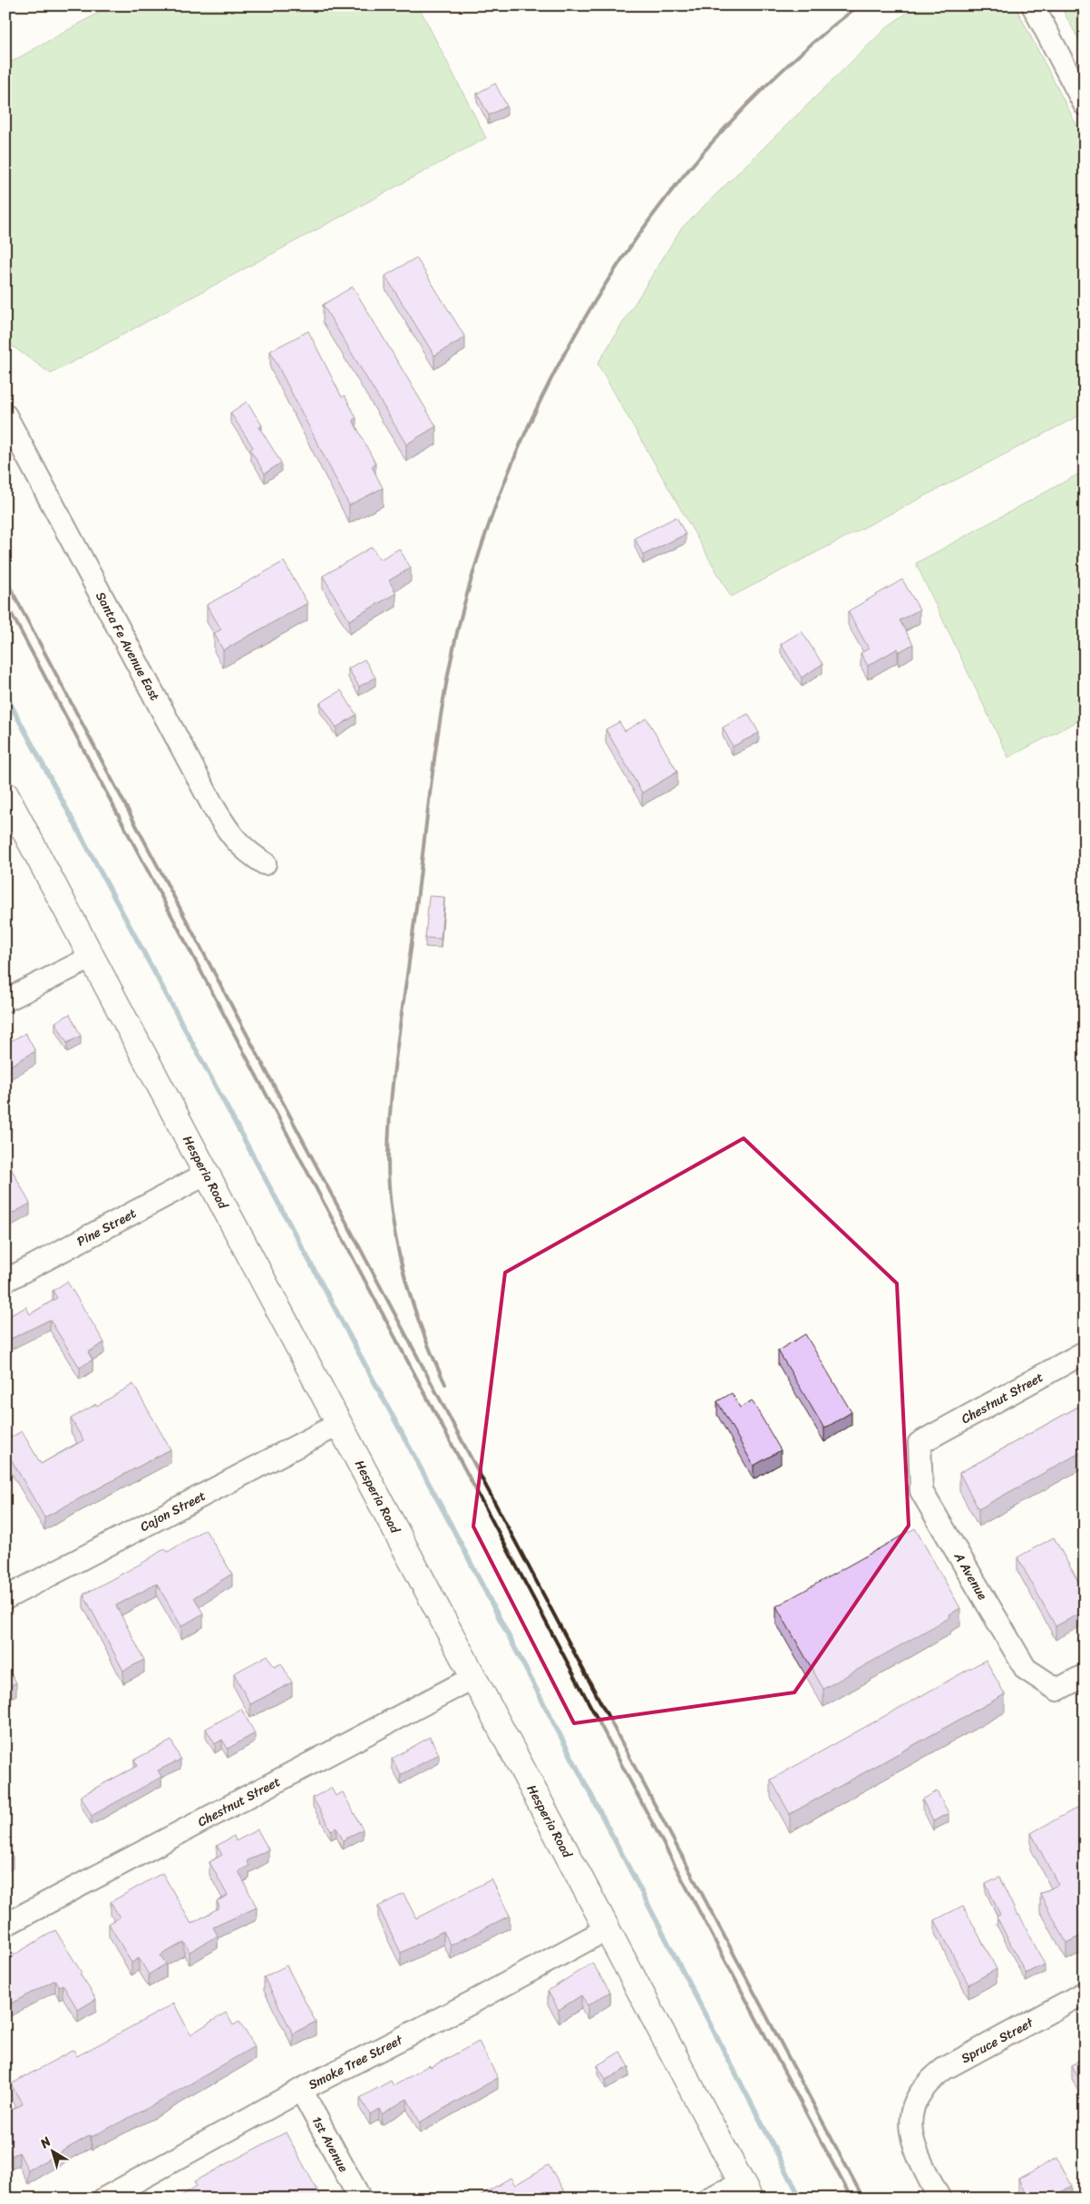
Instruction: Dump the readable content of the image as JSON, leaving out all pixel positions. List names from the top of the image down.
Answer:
{
  "streets": {
    "main road": ["Hesperia Road"],
    "street": [
      "Santa Fe Avenue East",
      "Pine Street",
      "Chestnut Street",
      "Cajon Street",
      "A Avenue",
      "Spruce Street",
      "Smoke Tree Street",
      "1st Avenue"
    ]
  },
  "crossings": [
    ["Hesperia Road", "Pine Street"],
    ["Hesperia Road", "Chestnut Street"],
    ["Hesperia Road", "Cajon Street"],
    ["Hesperia Road", "Smoke Tree Street"],
    ["Chestnut Street", "A Avenue"],
    ["Smoke Tree Street", "1st Avenue"]
  ],
  "north": "top left"
}
